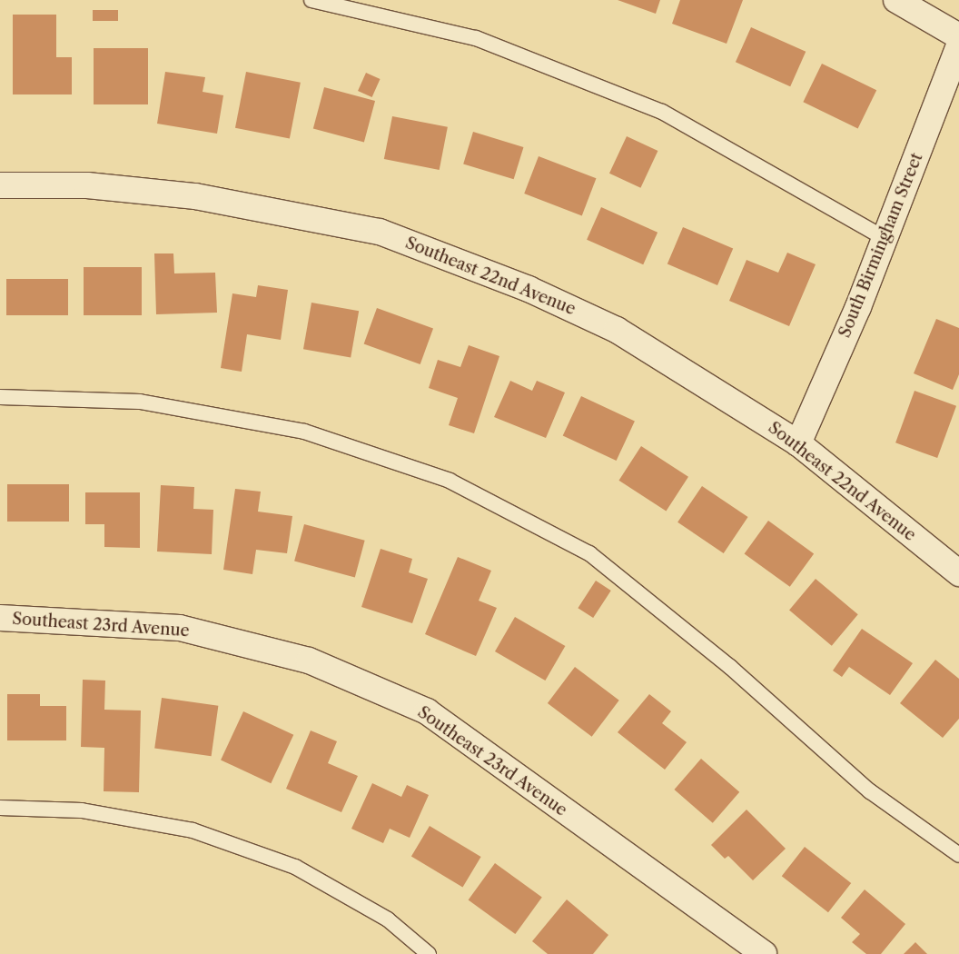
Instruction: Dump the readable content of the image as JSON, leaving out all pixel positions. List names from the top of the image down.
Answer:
{
  "streets": {
    "street": ["South Birmingham Street", "Southeast 22nd Avenue", "Southeast 23rd Avenue"]
  },
  "crossings": [
    ["South Birmingham Street", "Southeast 22nd Avenue"]
  ]
}
